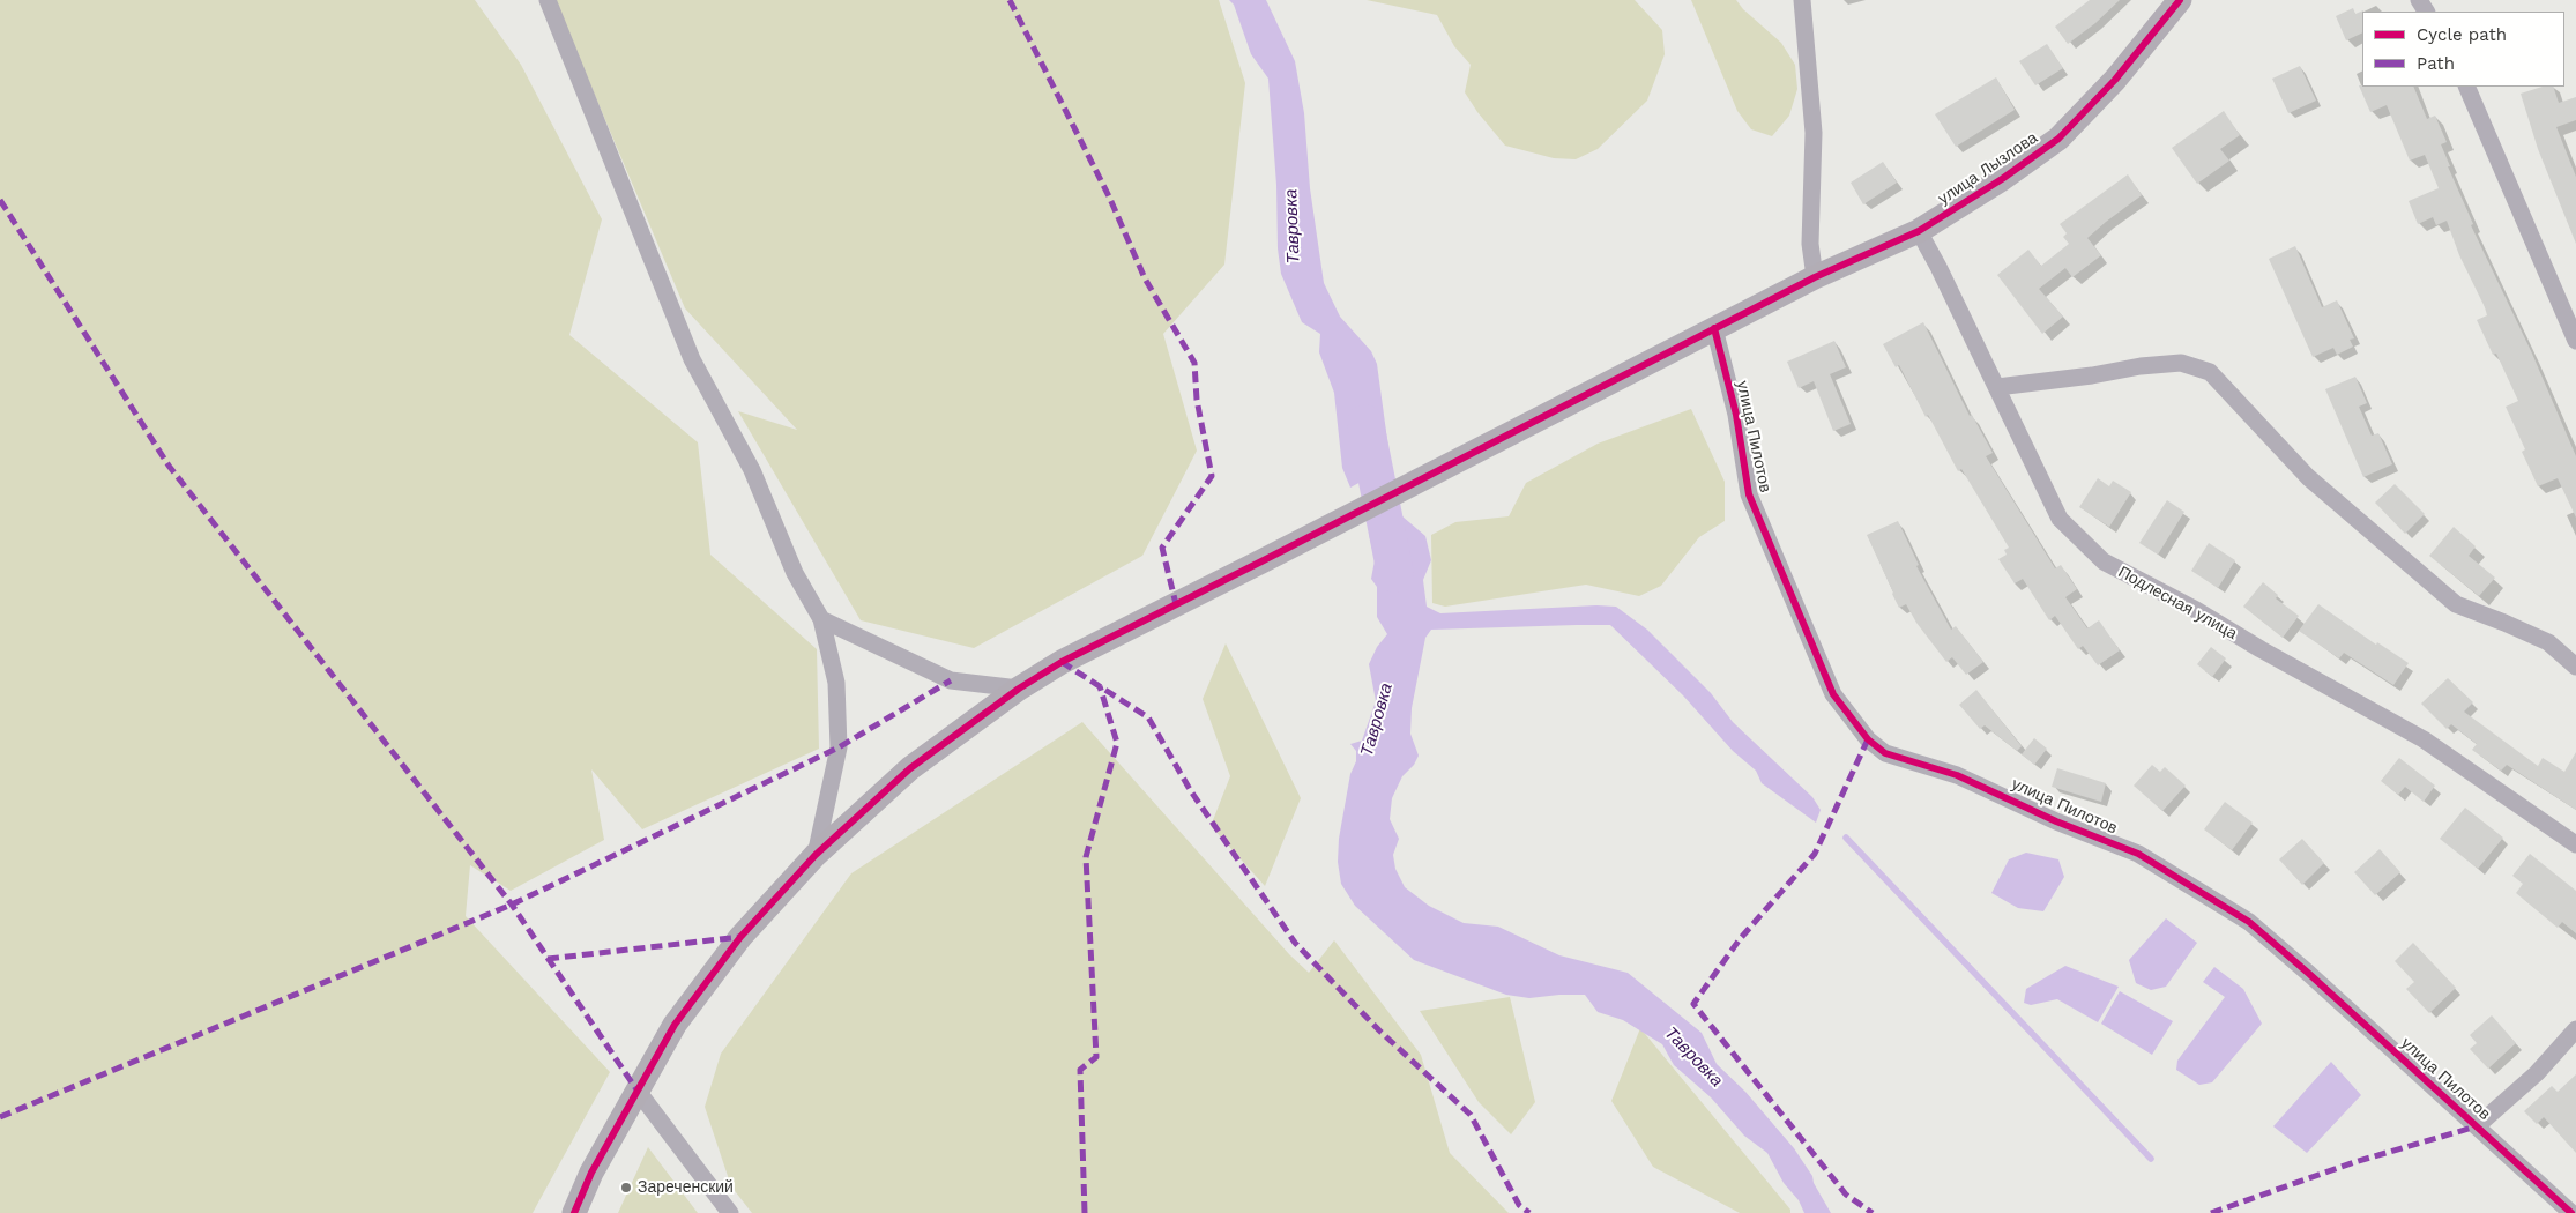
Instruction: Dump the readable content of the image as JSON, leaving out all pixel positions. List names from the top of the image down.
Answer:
{
  "streets": {
    "street": ["улица Лызлова", "улица Пилотов", "Подлесная улица"]
  },
  "crossings": [
    ["улица Лызлова", "улица Пилотов"],
    ["улица Лызлова", "Подлесная улица"]
  ],
  "water": ["Тавровка"],
  "places": ["Зареченский"],
  "legend": ["Cycle path", "Path"]
}
